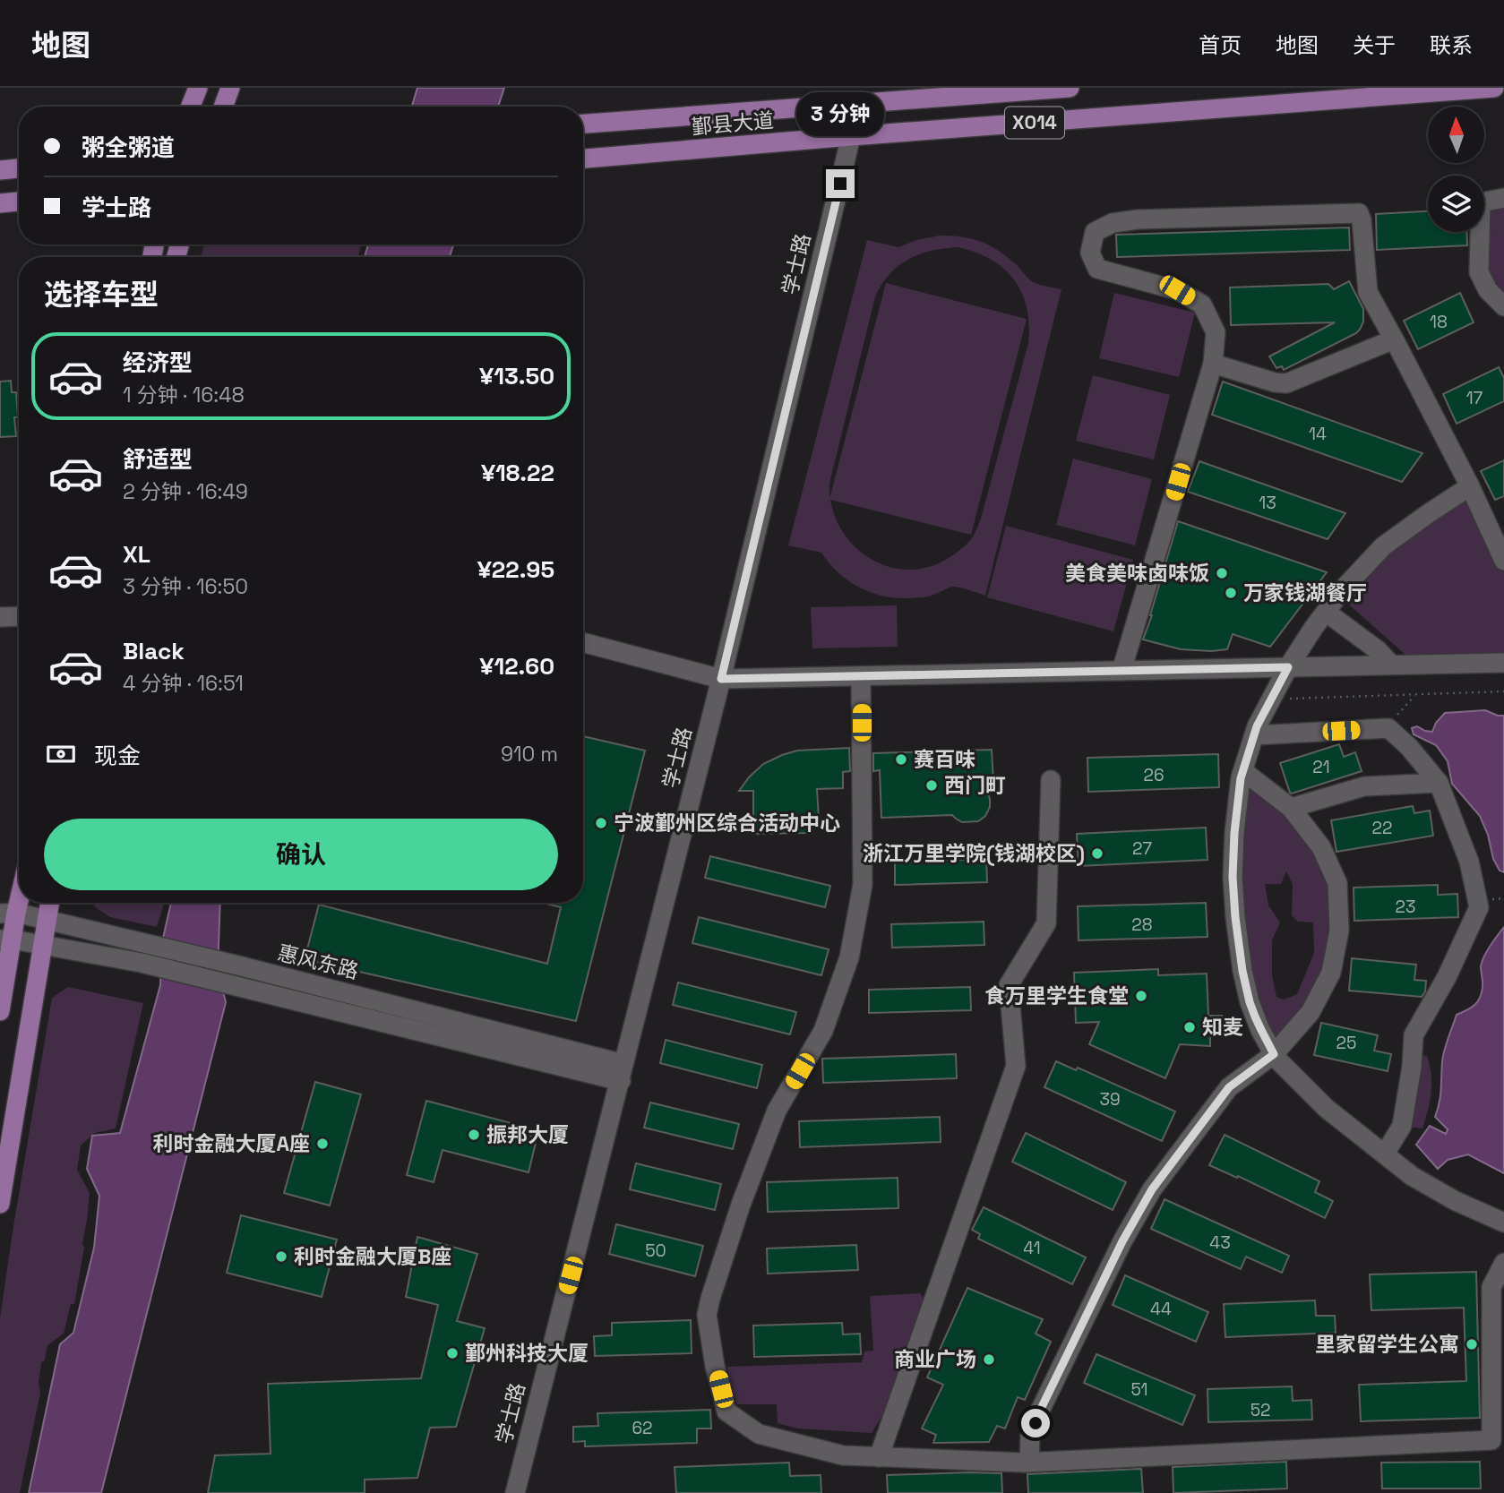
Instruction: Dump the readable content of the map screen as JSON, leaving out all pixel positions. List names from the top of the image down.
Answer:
{
  "streets": {
    "main road": ["X014", "鄞县大道"],
    "street": ["学士路", "惠风东路"]
  },
  "crossings": [
    ["鄞县大道", "学士路"],
    ["学士路", "惠风东路"]
  ],
  "places": [
    "美食美味卤味饭",
    "万家钱湖餐厅",
    "赛百味",
    "西门町",
    "宁波鄞州区综合活动中心",
    "浙江万里学院(钱湖校区)",
    "食万里学生食堂",
    "知麦",
    "振邦大厦",
    "利时金融大厦A座",
    "利时金融大厦B座",
    "里家留学生公寓",
    "鄞州科技大厦",
    "商业广场"
  ],
  "house_numbers": [
    "18",
    "17",
    "14",
    "13",
    "21",
    "26",
    "22",
    "27",
    "23",
    "28",
    "25",
    "39",
    "43",
    "41",
    "50",
    "44",
    "51",
    "52",
    "62"
  ],
  "north": "top",
  "page": {
    "header": "地图",
    "nav": [
      "首页",
      "地图",
      "关于",
      "联系"
    ],
    "bubble": "3 分钟",
    "banner": ["粥全粥道", "学士路"],
    "heading": "选择车型",
    "list": [
      {
        "name": "经济型",
        "note": "1 分钟 · 16:48",
        "value": "¥13.50"
      },
      {
        "name": "舒适型",
        "note": "2 分钟 · 16:49",
        "value": "¥18.22"
      },
      {
        "name": "XL",
        "note": "3 分钟 · 16:50",
        "value": "¥22.95"
      },
      {
        "name": "Black",
        "note": "4 分钟 · 16:51",
        "value": "¥12.60"
      }
    ],
    "pay": ["现金", "910 m"],
    "buttons": "确认"
  }
}
